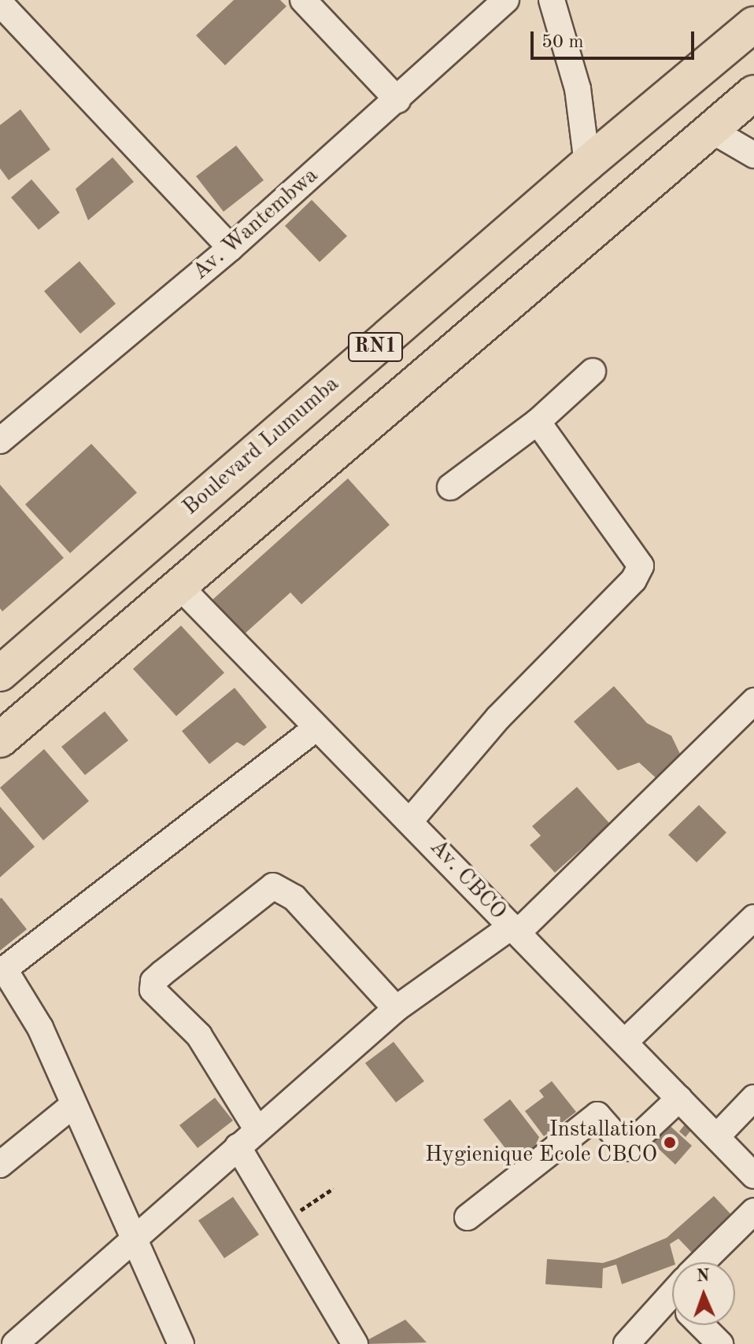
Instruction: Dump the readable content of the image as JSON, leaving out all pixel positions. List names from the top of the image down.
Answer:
{
  "streets": {
    "highway": ["RN1", "Boulevard Lumumba"],
    "street": ["Av. Wantembwa", "Av. CBCO"]
  },
  "crossings": [
    ["RN1", "Av. CBCO"]
  ],
  "places": ["Installation Hygienique Ecole CBCO"],
  "scale_bar": "50 m",
  "north": "top"
}
